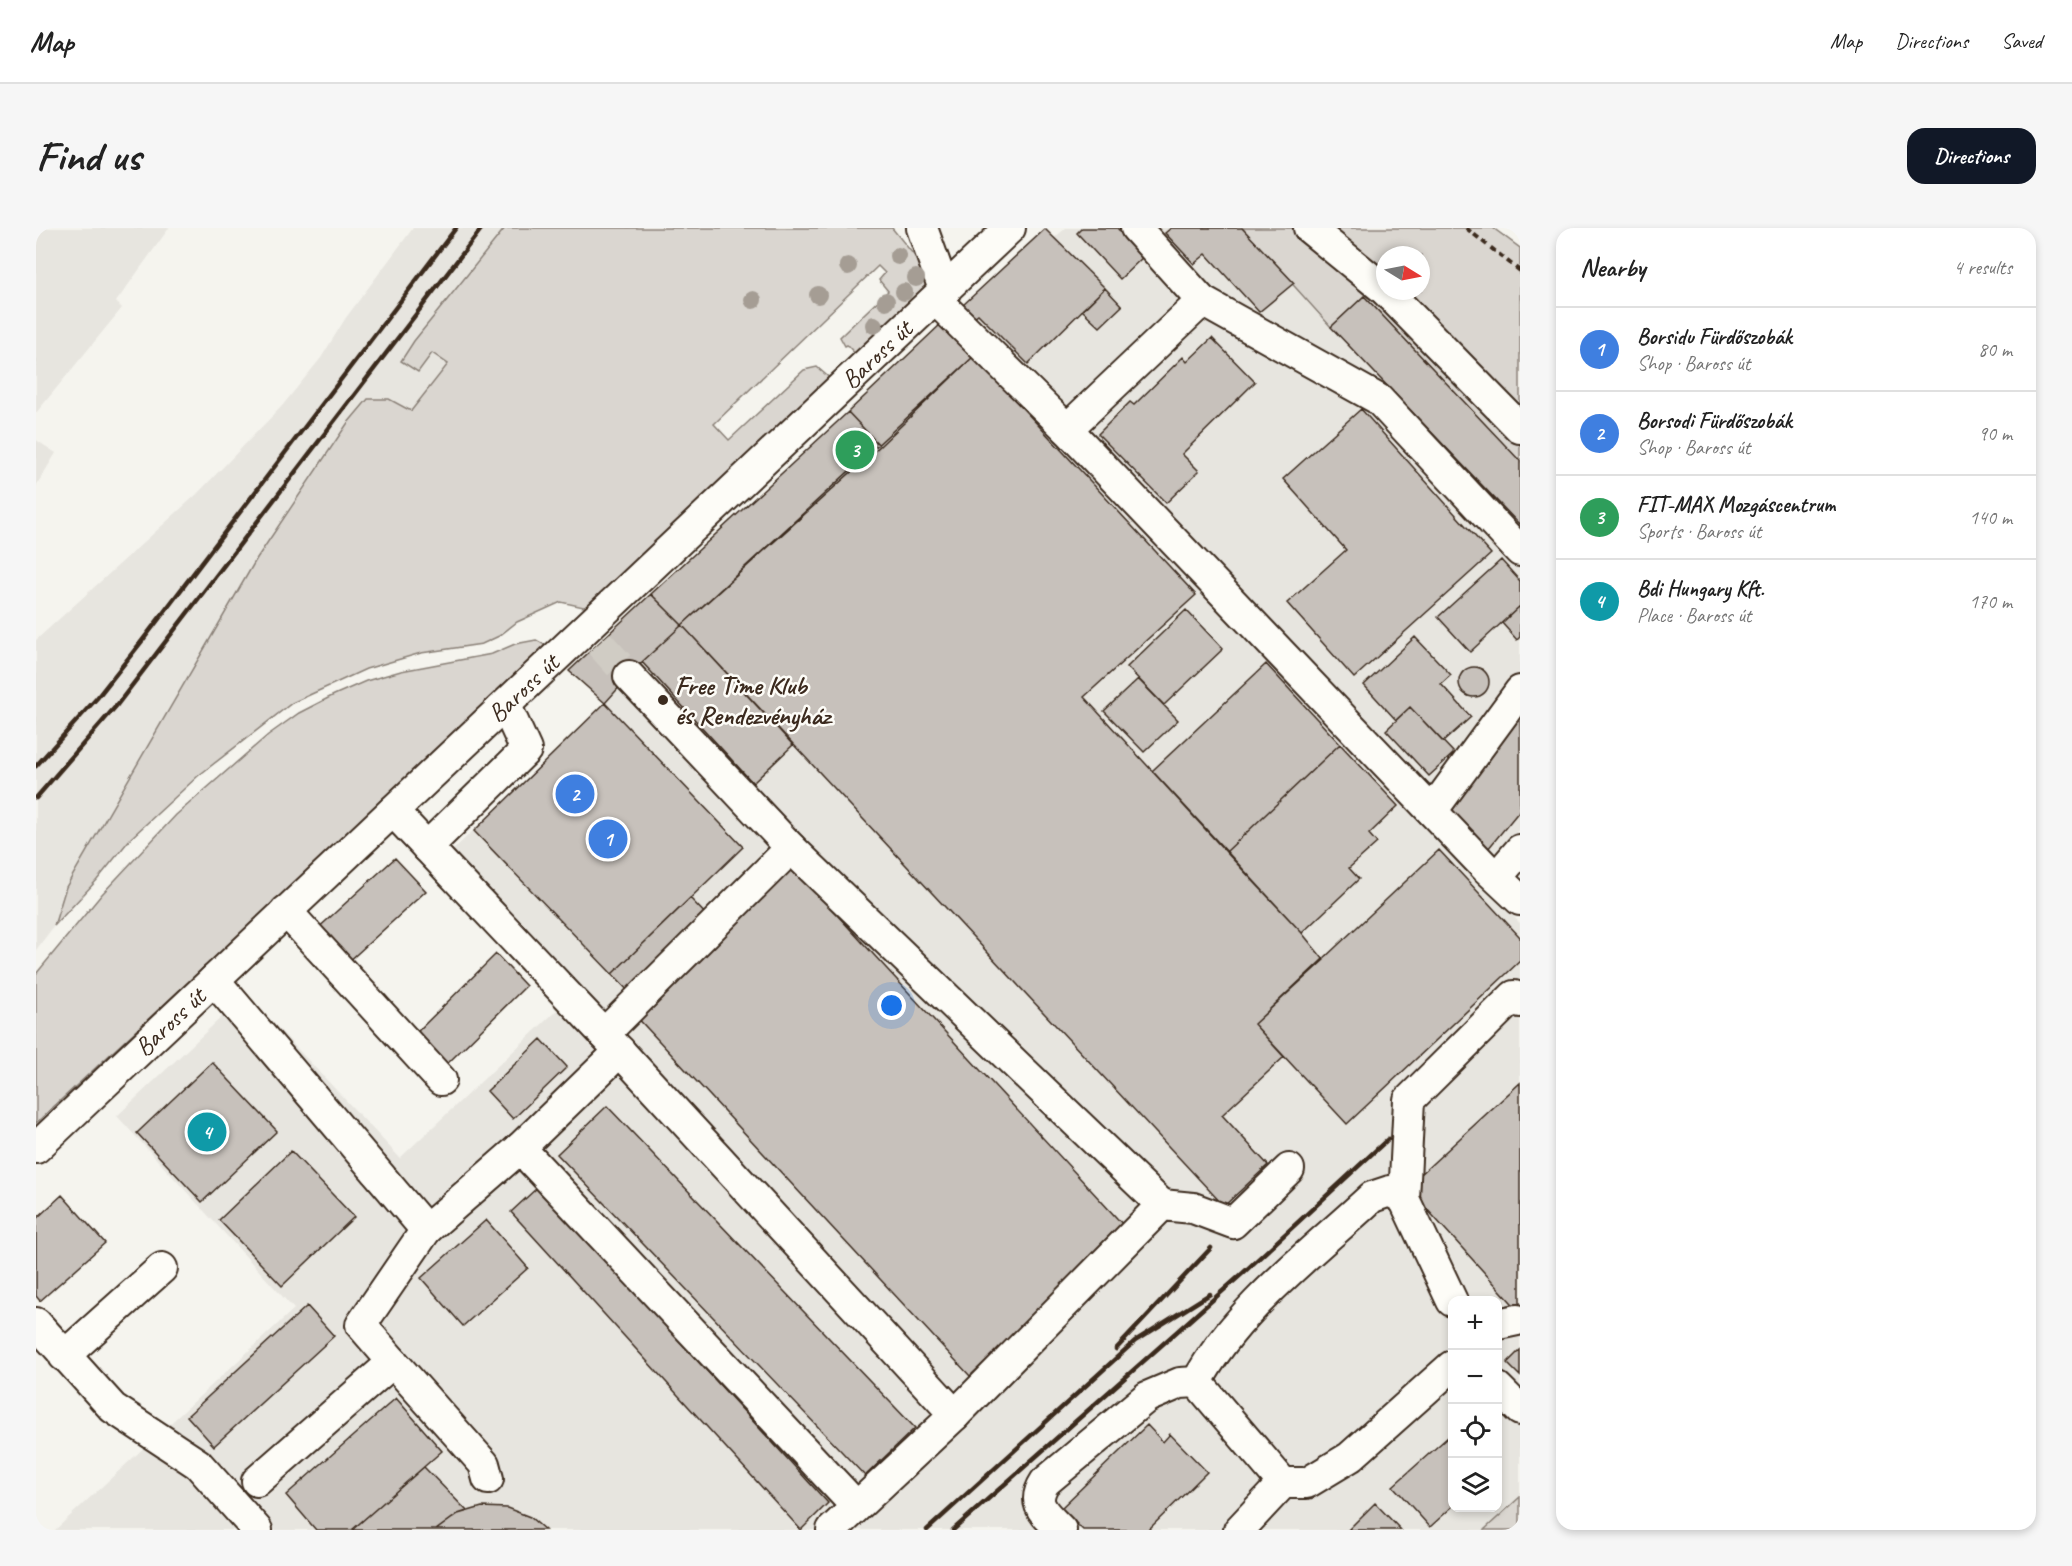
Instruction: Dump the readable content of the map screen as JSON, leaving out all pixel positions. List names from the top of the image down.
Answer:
{
  "streets": {
    "street": ["Baross út"]
  },
  "places": ["Free Time Klub és Rendezvényház"],
  "north": "right",
  "page": {
    "header": "Map",
    "nav": ["Map", "Directions", "Saved"],
    "buttons": "Directions",
    "title": "Find us",
    "heading": ["Nearby", "4 results"],
    "list": [
      {
        "mark": "1",
        "name": "Borsidu Fürdőszobák",
        "note": "Shop · Baross út",
        "value": "80 m"
      },
      {
        "mark": "2",
        "name": "Borsodi Fürdőszobák",
        "note": "Shop · Baross út",
        "value": "90 m"
      },
      {
        "mark": "3",
        "name": "FIT-MAX Mozgáscentrum",
        "note": "Sports · Baross út",
        "value": "140 m"
      },
      {
        "mark": "4",
        "name": "Bdi Hungary Kft.",
        "note": "Place · Baross út",
        "value": "170 m"
      }
    ],
    "pins": [
      "3",
      "2",
      "1",
      "4"
    ],
    "map_buttons": ["+", "−"]
  }
}
